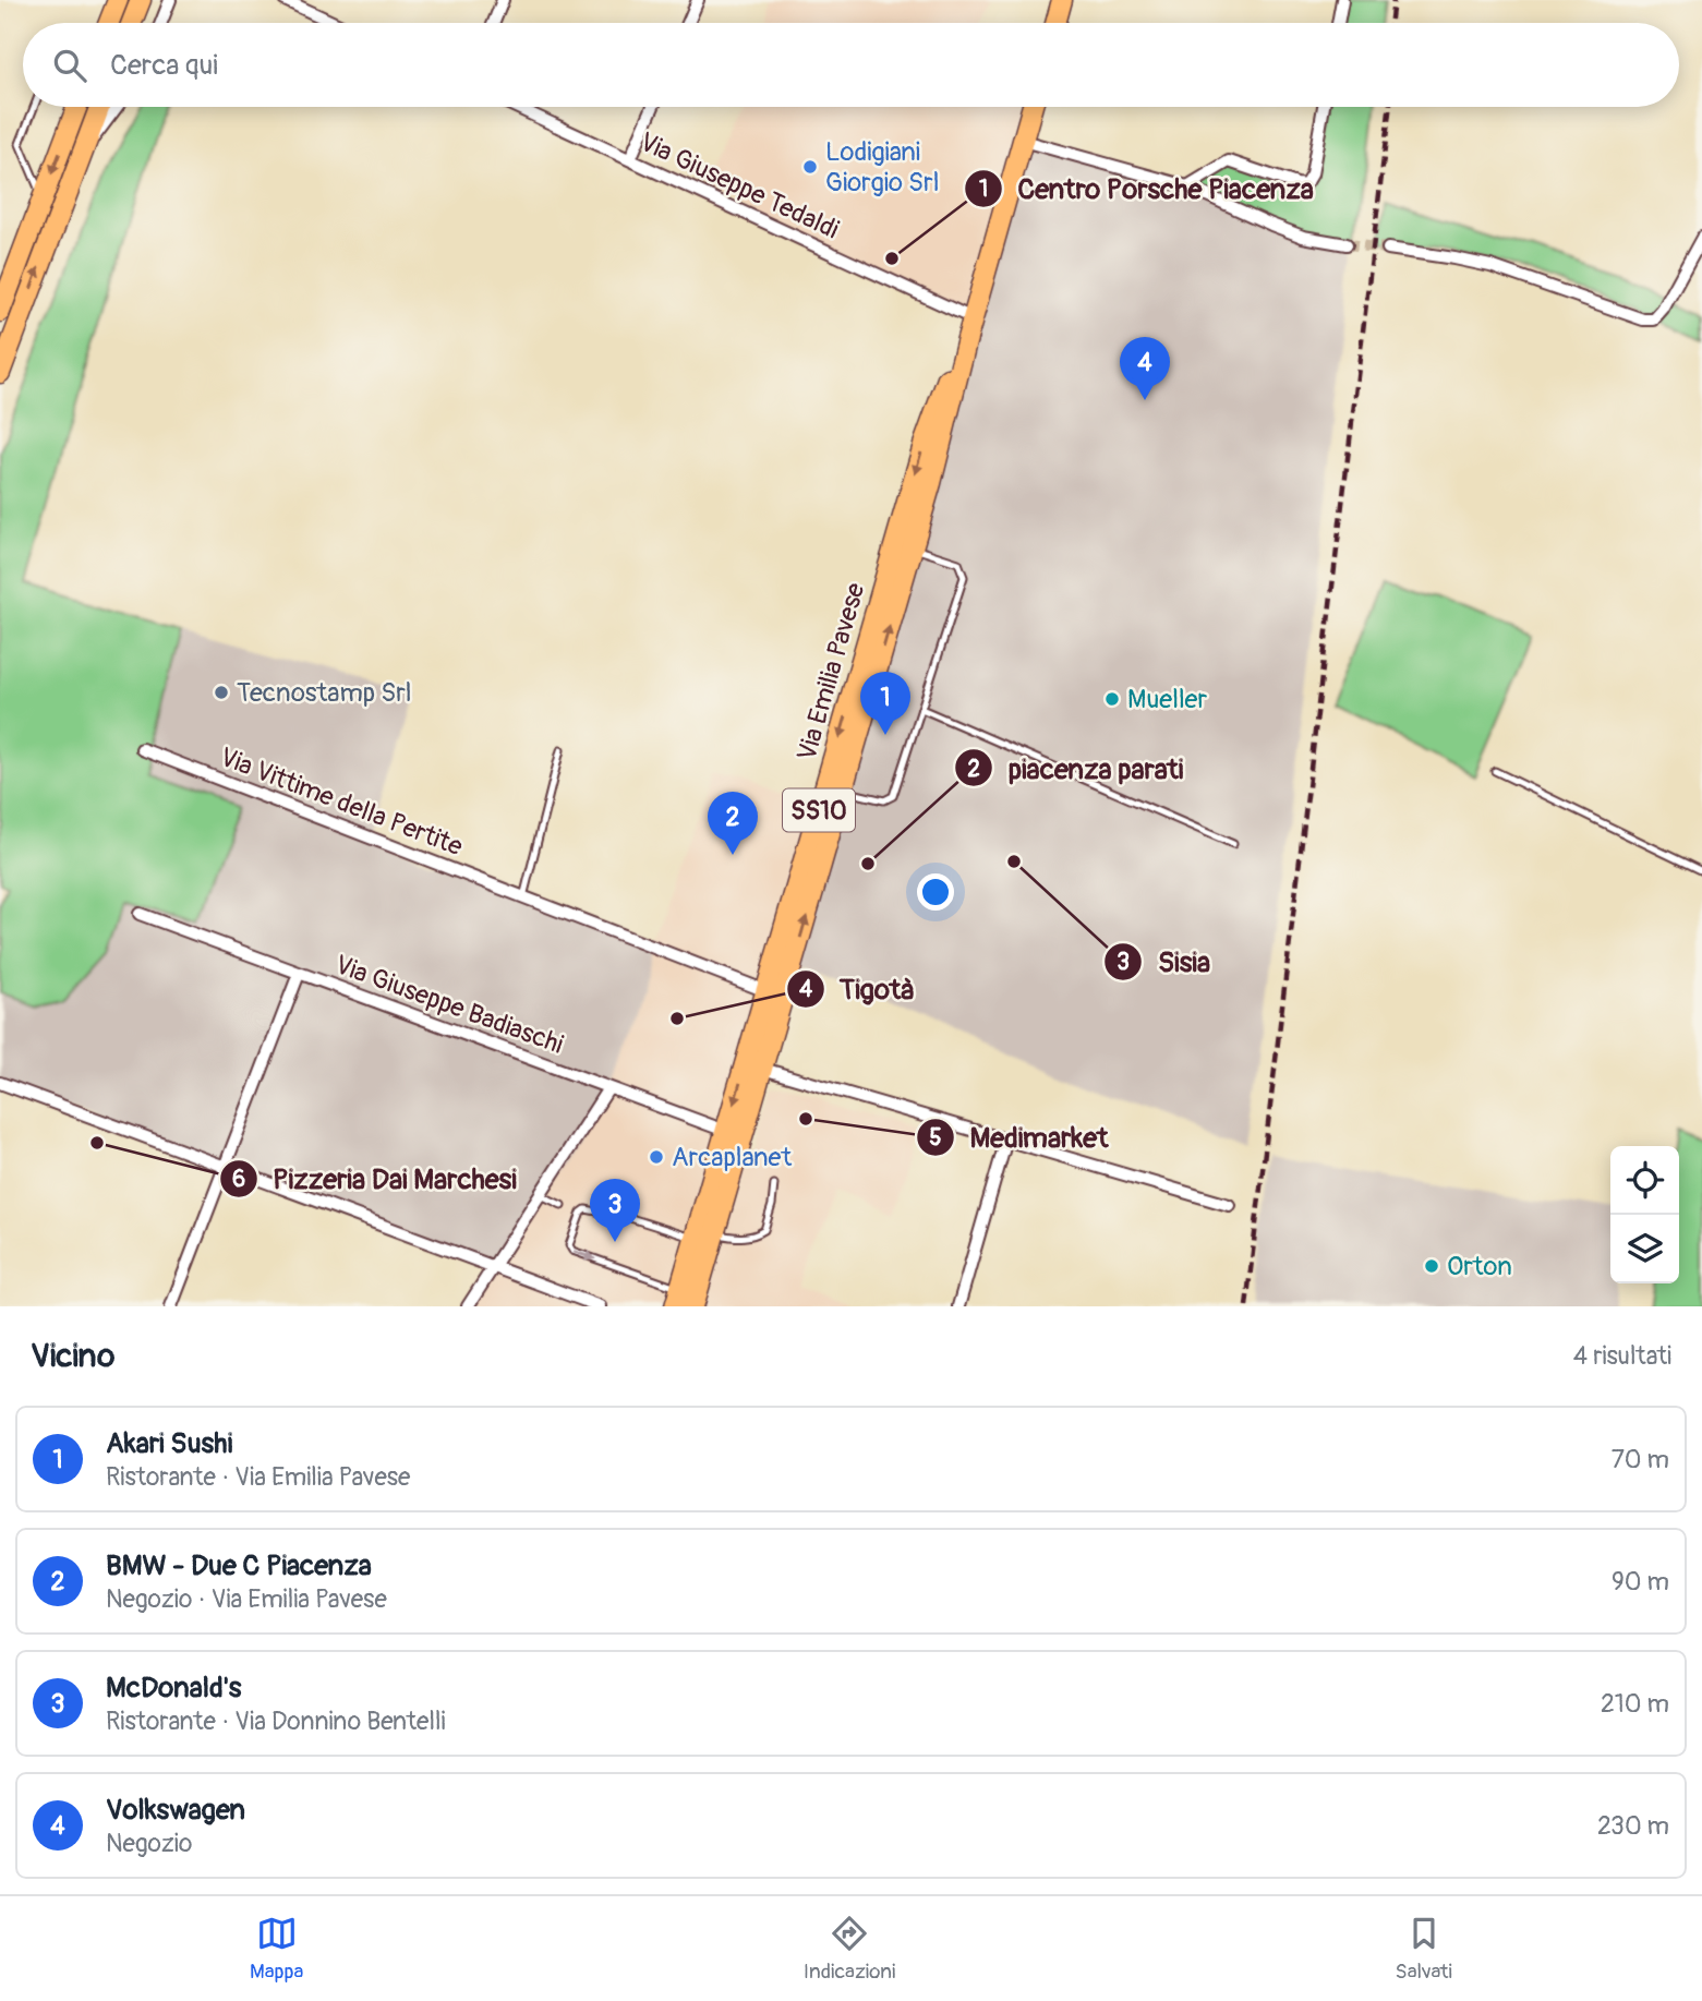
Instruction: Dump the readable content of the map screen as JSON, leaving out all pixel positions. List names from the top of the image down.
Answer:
{
  "streets": {
    "main road": ["Via Emilia Pavese", "SS10"],
    "street": ["Via Giuseppe Tedaldi", "Via Vittime della Pertite", "Via Giuseppe Badiaschi"]
  },
  "crossings": [
    ["Via Giuseppe Tedaldi", "Via Emilia Pavese"],
    ["Via Emilia Pavese", "Via Vittime della Pertite"],
    ["Via Emilia Pavese", "Via Giuseppe Badiaschi"]
  ],
  "places": [
    "Lodigiani Giorgio Srl",
    "Centro Porsche Piacenza",
    "Tecnostamp Srl",
    "Mueller",
    "Sisia",
    "piacenza parati",
    "Tigotà",
    "Medimarket",
    "Pizzeria Dai Marchesi",
    "Arcaplanet",
    "Orton"
  ],
  "page": {
    "search": "Cerca qui",
    "pins": [
      "4",
      "1",
      "2",
      "3"
    ],
    "heading": ["Vicino", "4 risultati"],
    "list": [
      {
        "mark": "1",
        "name": "Akari Sushi",
        "note": "Ristorante · Via Emilia Pavese",
        "value": "70 m"
      },
      {
        "mark": "2",
        "name": "BMW - Due C Piacenza",
        "note": "Negozio · Via Emilia Pavese",
        "value": "90 m"
      },
      {
        "mark": "3",
        "name": "McDonald's",
        "note": "Ristorante · Via Donnino Bentelli",
        "value": "210 m"
      },
      {
        "mark": "4",
        "name": "Volkswagen",
        "note": "Negozio",
        "value": "230 m"
      }
    ],
    "nav": ["Mappa", "Indicazioni", "Salvati"]
  }
}
